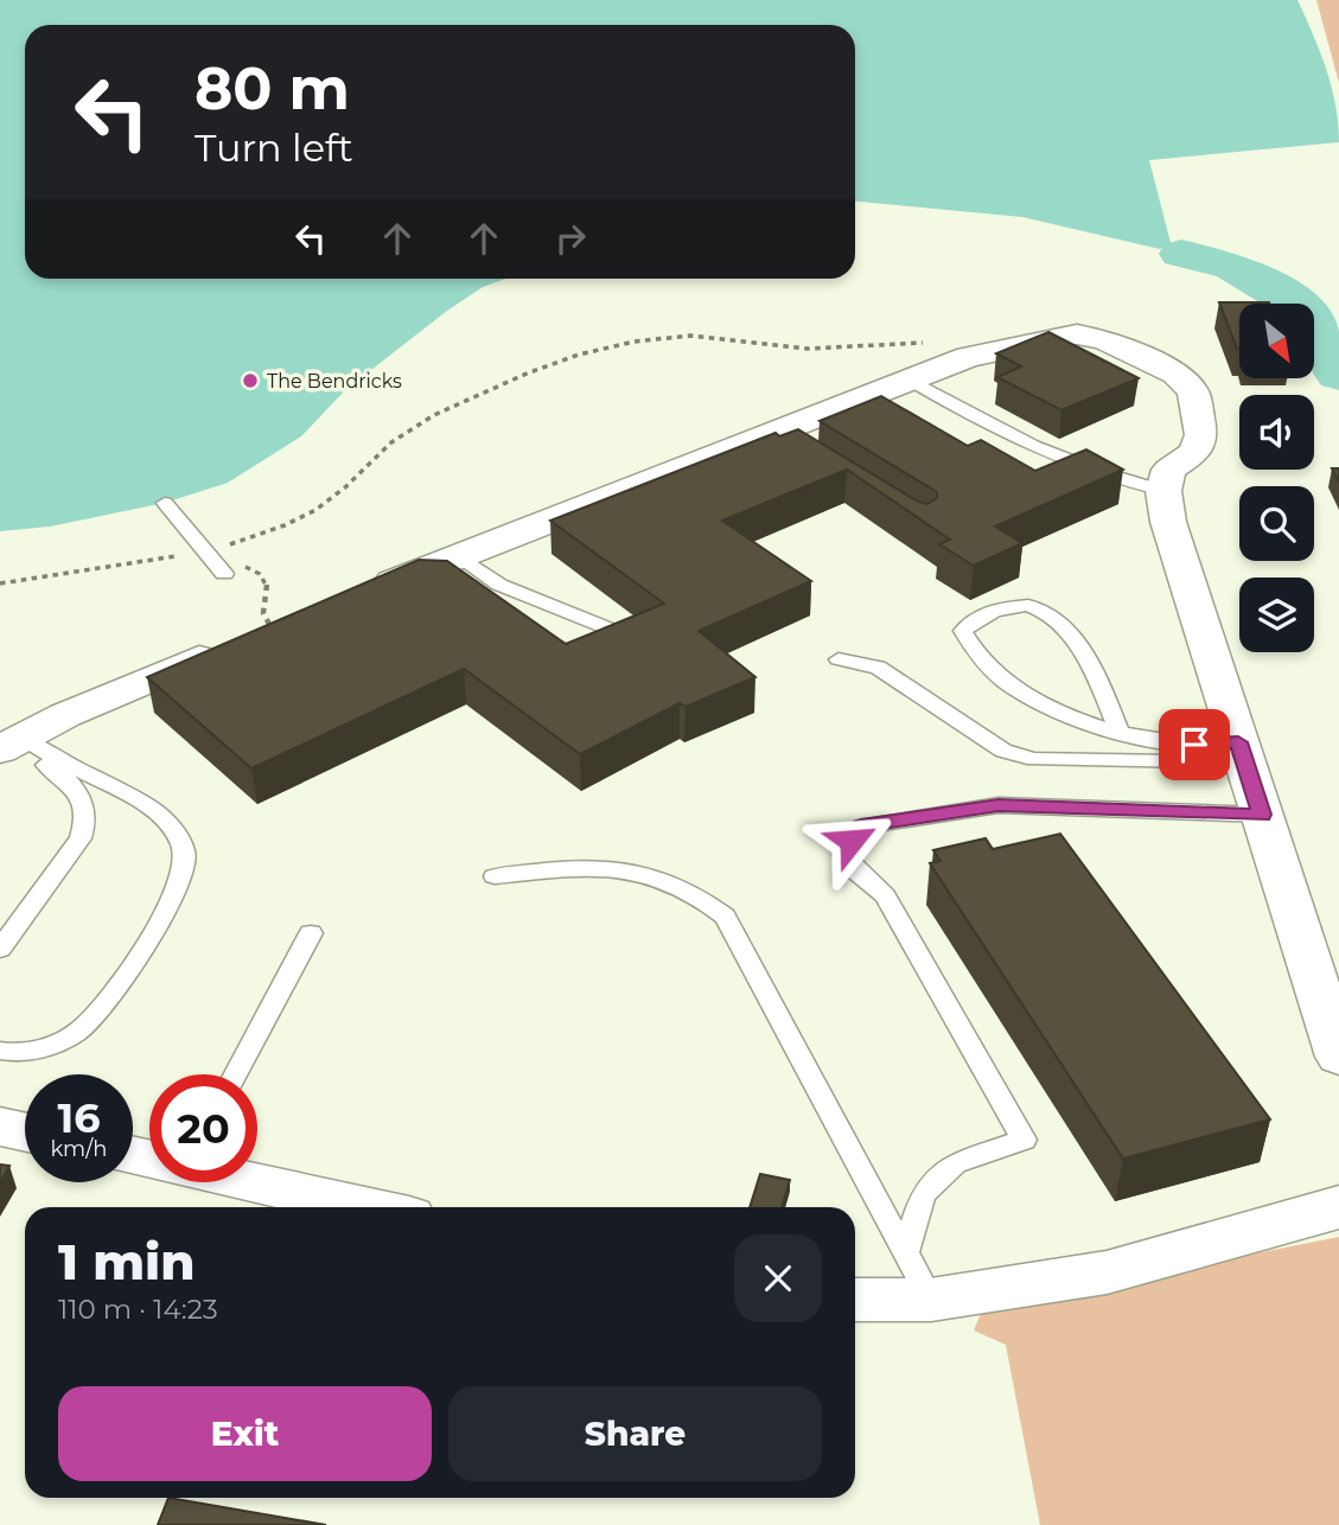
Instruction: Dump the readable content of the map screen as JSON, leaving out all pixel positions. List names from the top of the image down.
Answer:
{
  "places": ["The Bendricks"],
  "north": "bottom right",
  "page": {
    "turn": ["80 m", "Turn left"],
    "speed": "16 km/h",
    "limit": "20",
    "heading": ["1 min", "110 m · 14:23"],
    "buttons": ["Exit", "Share"]
  }
}
